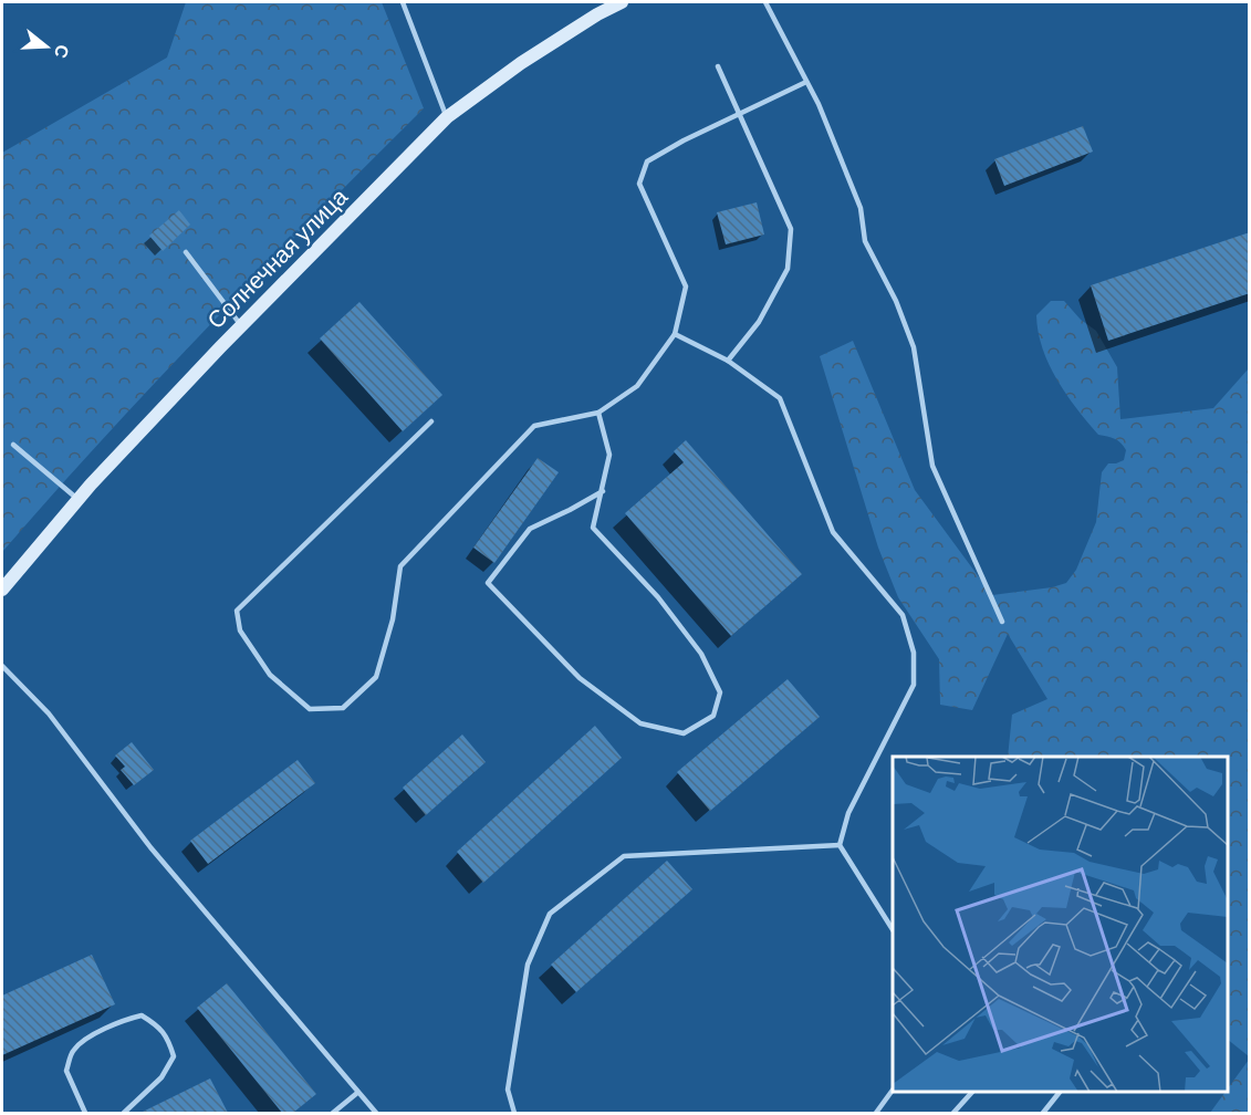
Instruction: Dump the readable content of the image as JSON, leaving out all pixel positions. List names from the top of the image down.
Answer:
{
  "streets": {
    "street": ["Солнечная улица"]
  },
  "north": "right"
}
